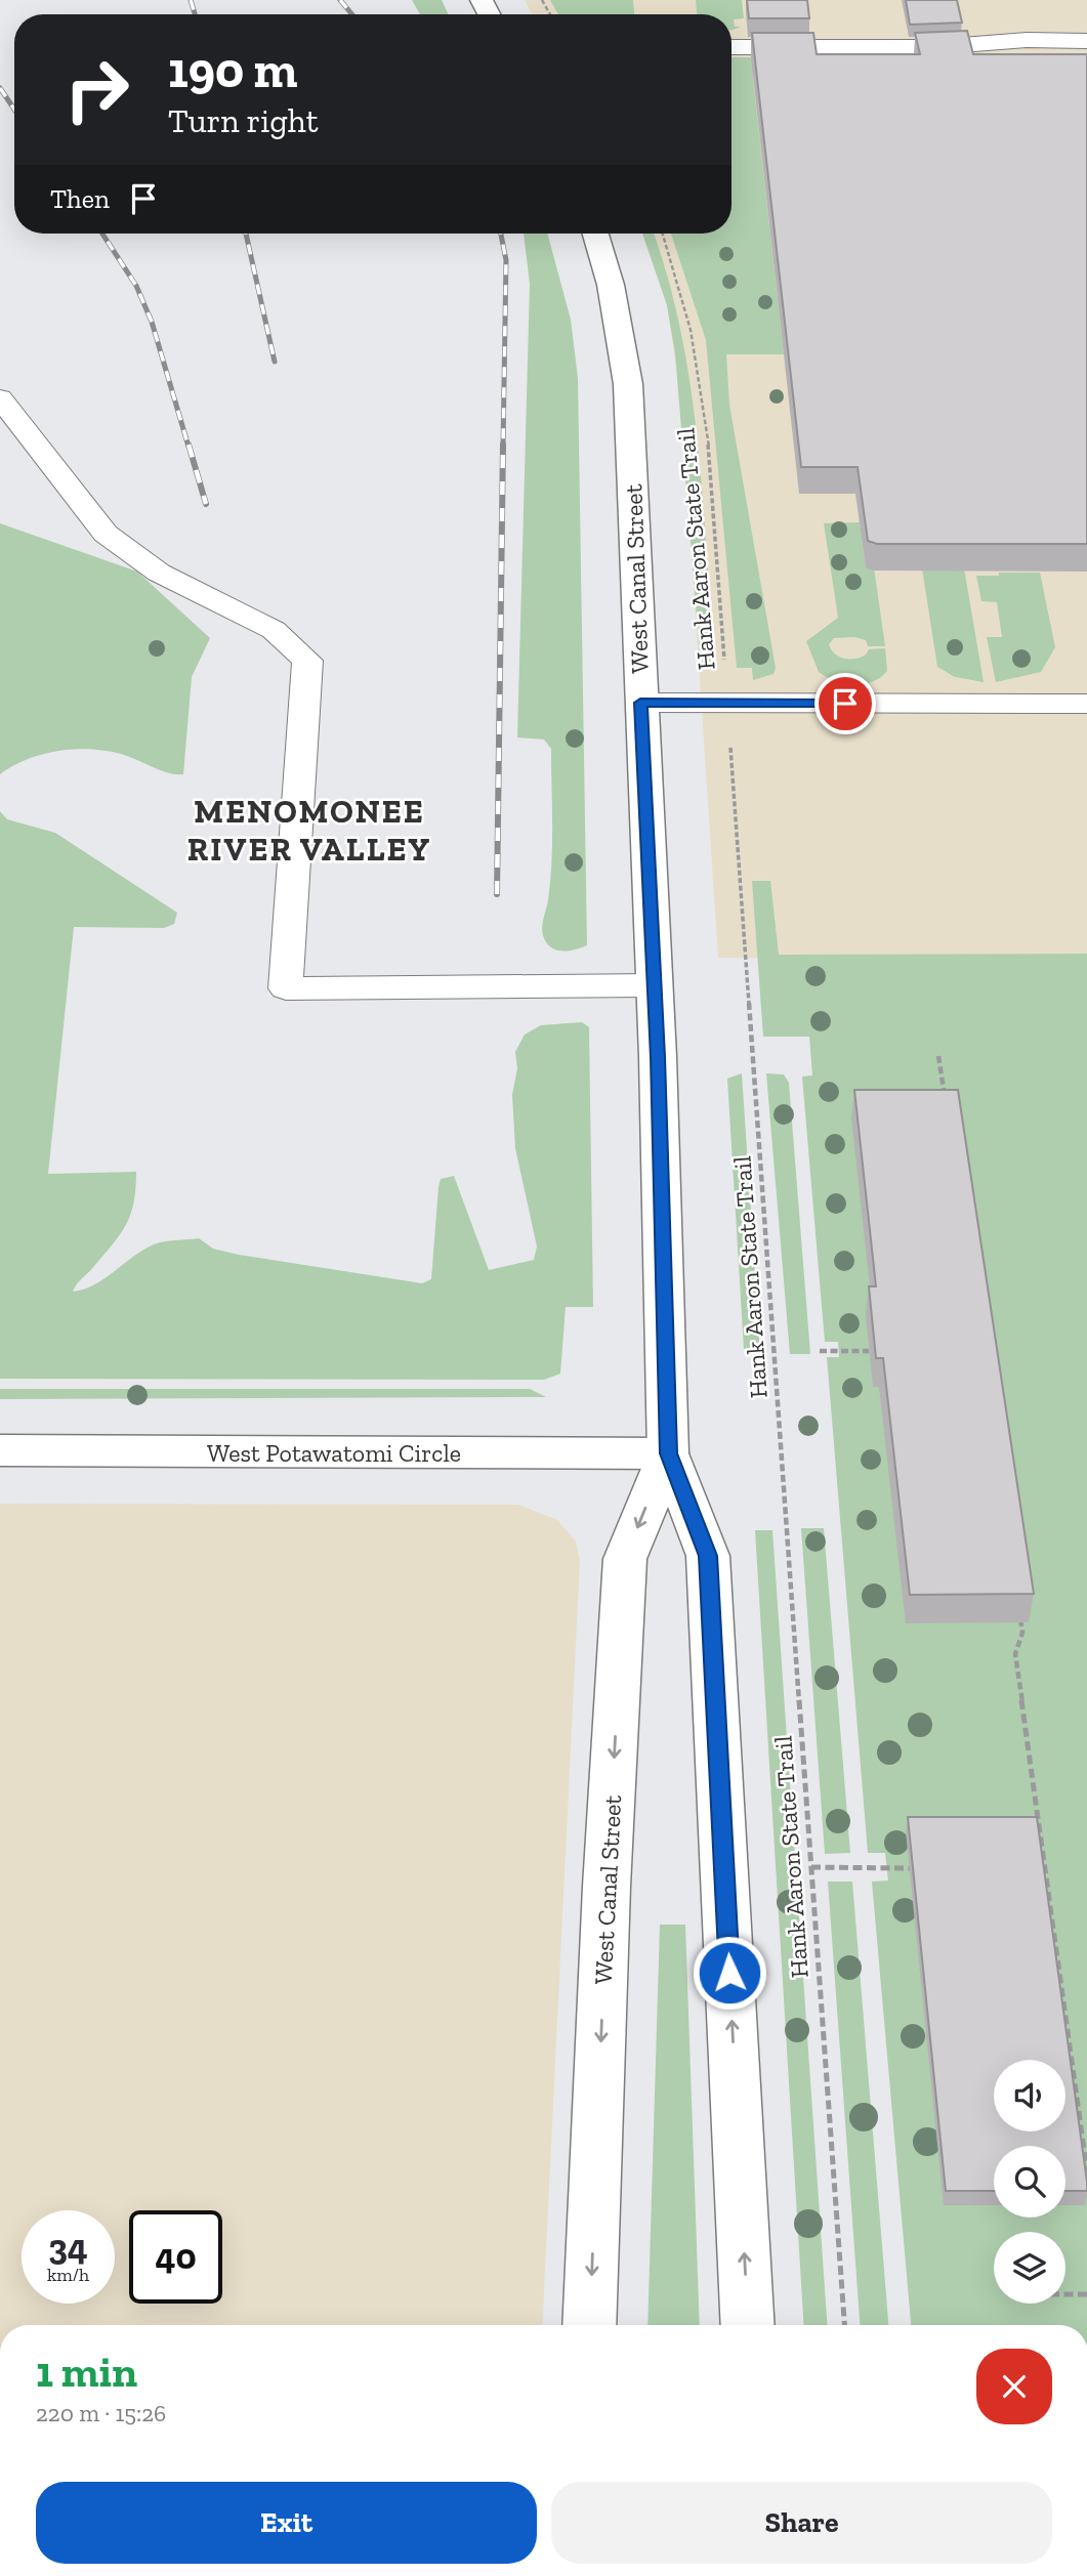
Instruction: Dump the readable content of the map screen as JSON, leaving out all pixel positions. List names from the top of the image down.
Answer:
{
  "streets": {
    "street": ["West Canal Street", "West Potawatomi Circle"],
    "path": ["Hank Aaron State Trail"]
  },
  "crossings": [
    ["West Canal Street", "West Potawatomi Circle"]
  ],
  "districts": ["MENOMONEE RIVER VALLEY"],
  "page": {
    "turn": ["190 m", "Turn right"],
    "then": "Then",
    "speed": "34 km/h",
    "limit": "40",
    "heading": ["1 min", "220 m · 15:26"],
    "buttons": ["Exit", "Share"]
  }
}
